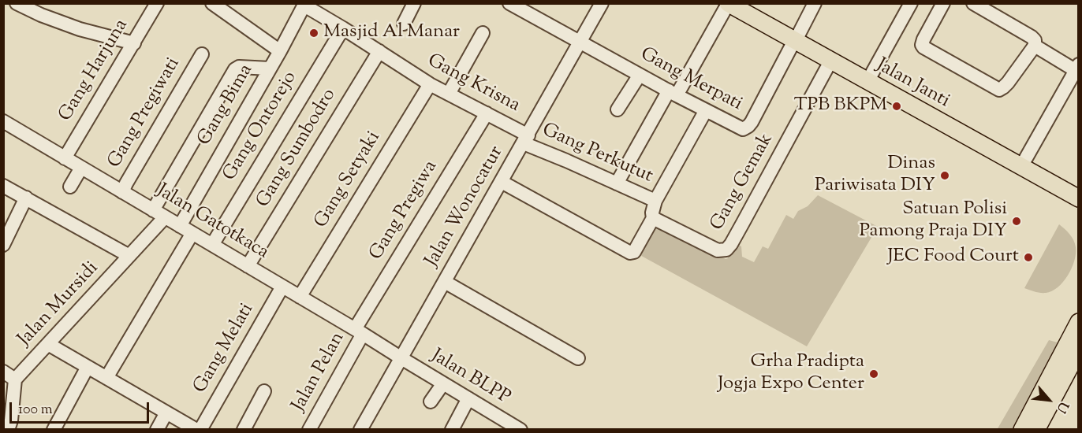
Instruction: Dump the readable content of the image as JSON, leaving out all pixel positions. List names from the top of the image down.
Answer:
{
  "streets": {
    "main road": ["Jalan Janti"],
    "street": [
      "Gang Harjuna",
      "Gang Merpati",
      "Gang Krisna",
      "Gang Bima",
      "Gang Pregiwati",
      "Gang Ontorejo",
      "Gang Sumbodro",
      "Gang Perkutut",
      "Gang Setyaki",
      "Gang Gemak",
      "Jalan Wonocatur",
      "Gang Pregiwa",
      "Jalan Gatotkaca",
      "Jalan Mursidi",
      "Gang Melati",
      "Jalan Pelan",
      "Jalan BLPP"
    ]
  },
  "crossings": [
    ["Gang Harjuna", "Jalan Gatotkaca"],
    ["Gang Merpati", "Jalan Janti"],
    ["Gang Merpati", "Jalan Wonocatur"],
    ["Gang Krisna", "Gang Bima"],
    ["Gang Krisna", "Gang Ontorejo"],
    ["Gang Krisna", "Gang Sumbodro"],
    ["Gang Krisna", "Gang Perkutut"],
    ["Gang Krisna", "Gang Setyaki"],
    ["Gang Krisna", "Jalan Wonocatur"],
    ["Gang Krisna", "Gang Pregiwa"],
    ["Jalan Janti", "Gang Gemak"],
    ["Gang Bima", "Jalan Gatotkaca"],
    ["Gang Pregiwati", "Jalan Gatotkaca"],
    ["Gang Ontorejo", "Jalan Gatotkaca"],
    ["Gang Sumbodro", "Jalan Gatotkaca"],
    ["Gang Perkutut", "Jalan Wonocatur"],
    ["Gang Setyaki", "Jalan Gatotkaca"],
    ["Jalan Wonocatur", "Jalan Gatotkaca"],
    ["Jalan Wonocatur", "Jalan BLPP"],
    ["Gang Pregiwa", "Jalan Gatotkaca"],
    ["Gang Pregiwa", "Jalan Pelan"],
    ["Jalan Gatotkaca", "Jalan Mursidi"],
    ["Jalan Gatotkaca", "Gang Melati"],
    ["Jalan Gatotkaca", "Jalan Pelan"],
    ["Jalan Gatotkaca", "Jalan BLPP"]
  ],
  "places": [
    "Masjid Al Manar",
    "TPB BKPM",
    "Dinas Pariwisata DIY",
    "Satuan Polisi Pamong Praja DIY",
    "JEC Food Court",
    "Grha Pradipta Jogja Expo Center"
  ],
  "scale_bar": "100 m",
  "north": "bottom right"
}
